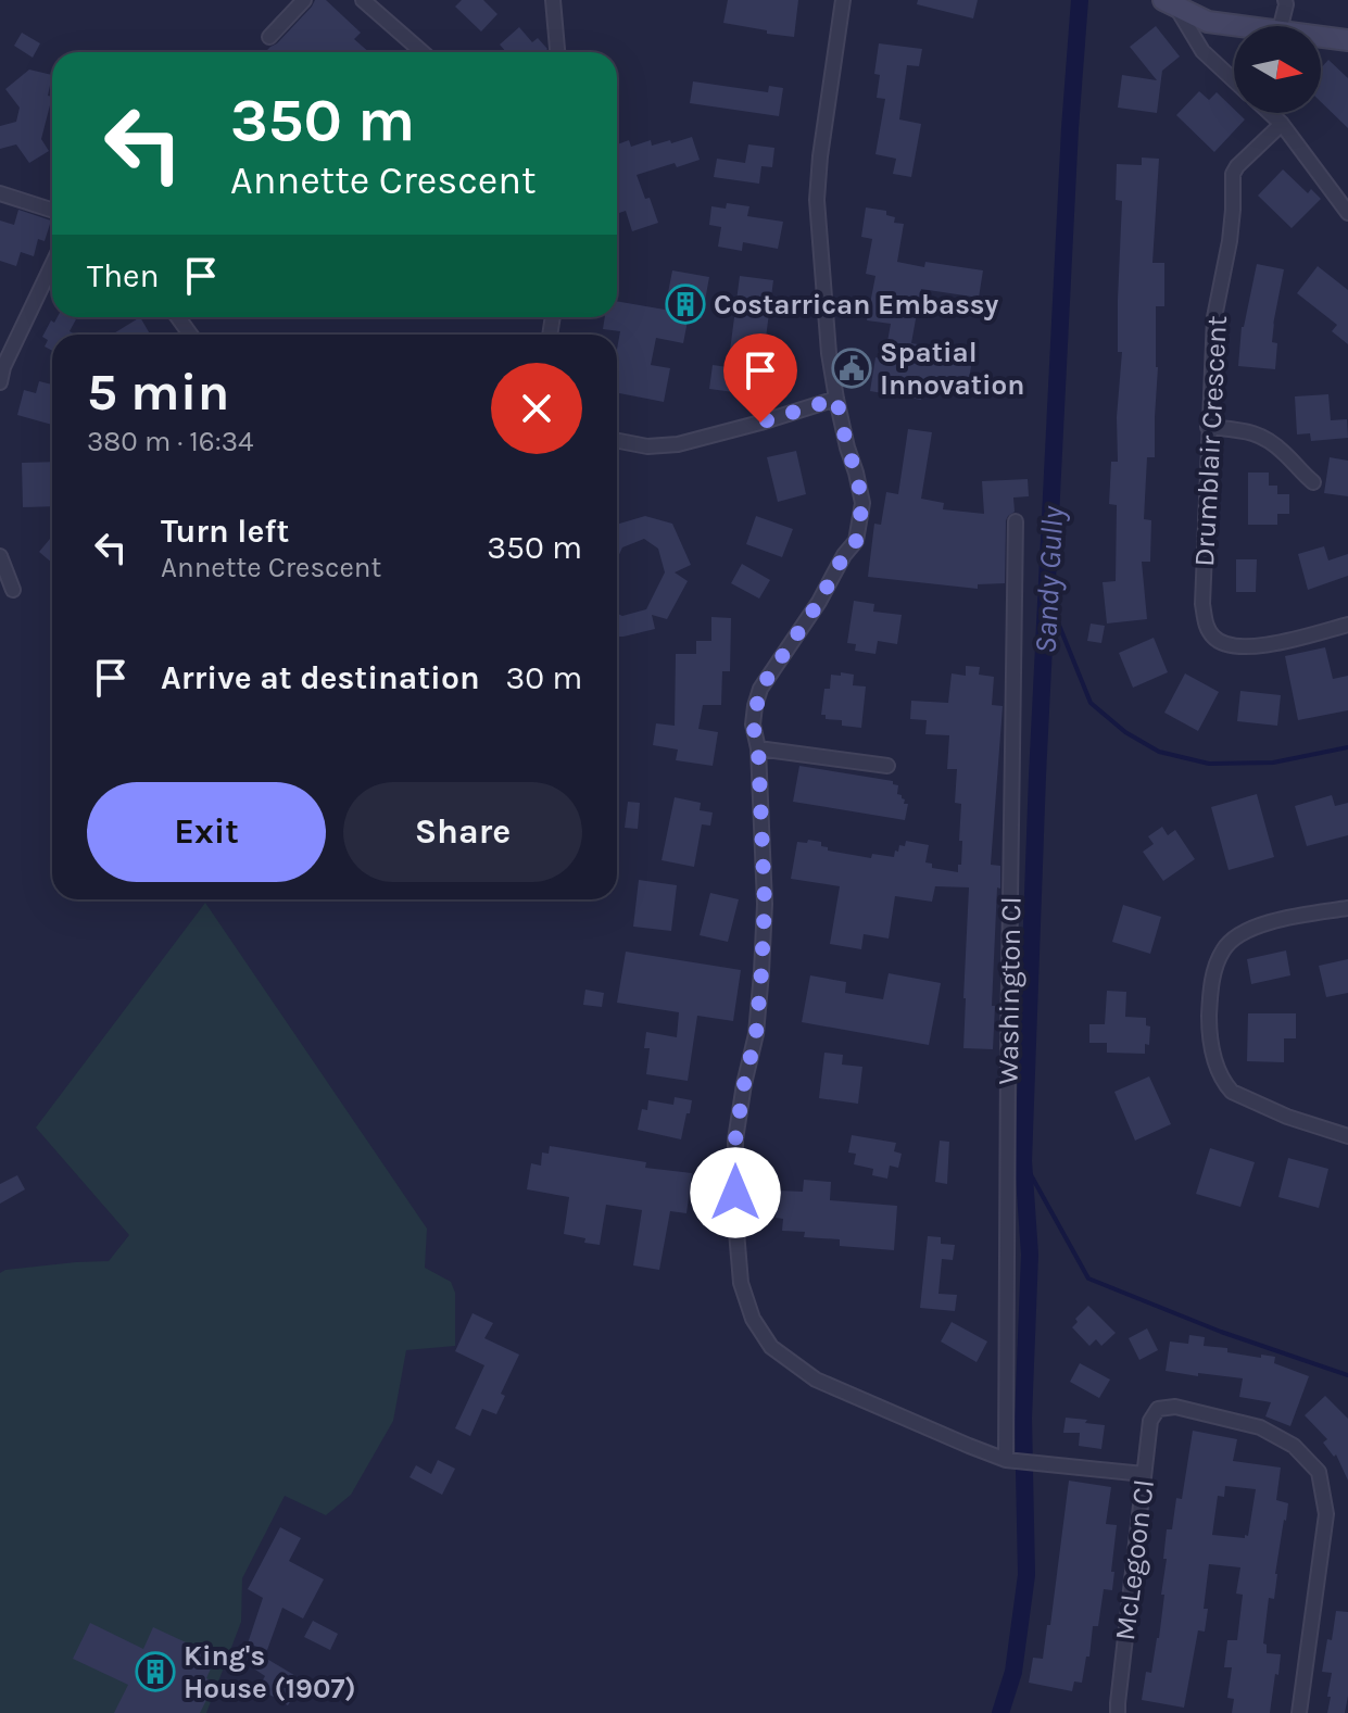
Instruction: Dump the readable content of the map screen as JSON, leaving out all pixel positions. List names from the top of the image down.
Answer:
{
  "streets": {
    "street": ["Drumblair Crescent", "Washington Cl", "McLegoon Cl"]
  },
  "water": ["Sandy Gully"],
  "places": {
    "building": ["Costarrican Embassy", "King's House (1907)"],
    "public building": ["Spatial Innovation"]
  },
  "north": "right",
  "page": {
    "turn": ["350 m", "Annette Crescent"],
    "then": "Then",
    "heading": ["5 min", "380 m · 16:34"],
    "list": [
      {
        "name": "Turn left",
        "note": "Annette Crescent",
        "value": "350 m"
      },
      {
        "name": "Arrive at destination",
        "value": "30 m"
      }
    ],
    "buttons": ["Exit", "Share"]
  }
}
